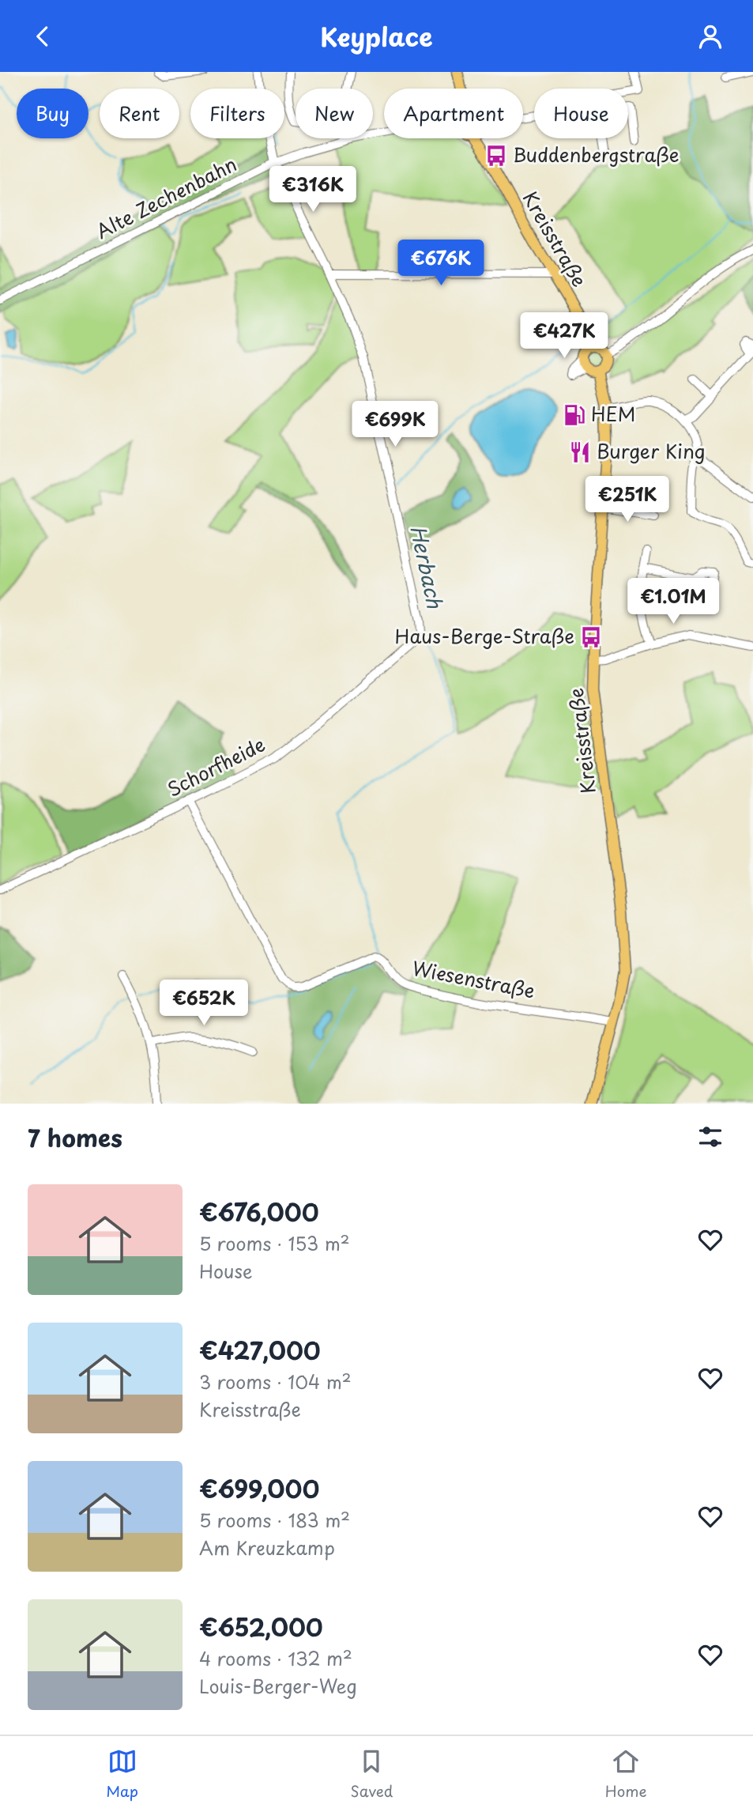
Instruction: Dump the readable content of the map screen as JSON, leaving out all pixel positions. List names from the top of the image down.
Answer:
{
  "streets": {
    "main road": ["Kreisstraße"],
    "street": ["Alte Zechenbahn", "Schorfheide", "Wiesenstraße"]
  },
  "crossings": [
    ["Kreisstraße", "Wiesenstraße"],
    ["Schorfheide", "Wiesenstraße"]
  ],
  "water": ["Herbach"],
  "places": {
    "bus stop": ["Buddenbergstraße", "Haus-Berge-Straße"],
    "fuel station": ["HEM"],
    "restaurant": ["Burger King"]
  },
  "page": {
    "header": "Keyplace",
    "chip": [
      "Buy",
      "Rent",
      "Filters",
      "New",
      "Apartment",
      "House"
    ],
    "price": [
      "€316K",
      "€676K",
      "€427K",
      "€699K",
      "€251K",
      "€1.01M",
      "€652K"
    ],
    "heading": "7 homes",
    "list": [
      {
        "name": "€676,000",
        "note": "5 rooms · 153 m² · House"
      },
      {
        "name": "€427,000",
        "note": "3 rooms · 104 m² · Kreisstraße"
      },
      {
        "name": "€699,000",
        "note": "5 rooms · 183 m² · Am Kreuzkamp"
      },
      {
        "name": "€652,000",
        "note": "4 rooms · 132 m² · Louis-Berger-Weg"
      }
    ],
    "tabs": ["Map", "Saved", "Home"]
  }
}
